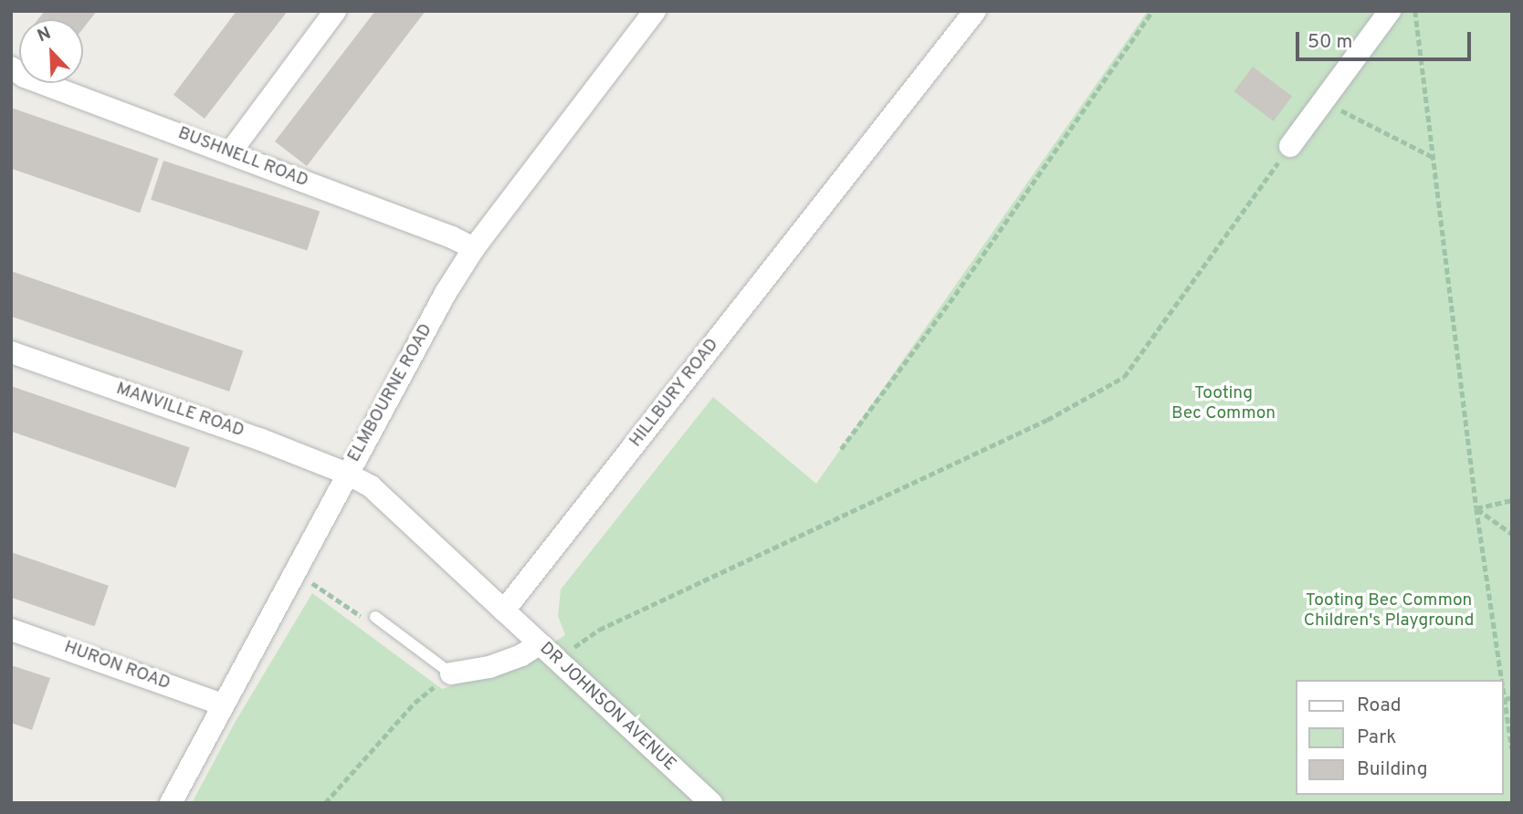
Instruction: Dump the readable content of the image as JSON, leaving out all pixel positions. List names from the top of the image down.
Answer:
{
  "streets": {
    "street": [
      "BUSHNELL ROAD",
      "ELMBOURNE ROAD",
      "HILLBURY ROAD",
      "MANVILLE ROAD",
      "HURON ROAD",
      "DR JOHNSON AVENUE"
    ]
  },
  "crossings": [
    ["BUSHNELL ROAD", "ELMBOURNE ROAD"],
    ["ELMBOURNE ROAD", "MANVILLE ROAD"],
    ["ELMBOURNE ROAD", "HURON ROAD"],
    ["HILLBURY ROAD", "DR JOHNSON AVENUE"]
  ],
  "parks": ["Tooting Bec Common", "Tooting Bec Common Children's Playground"],
  "legend": ["Road", "Park", "Building"],
  "scale_bar": "50 m",
  "north": "top left"
}
